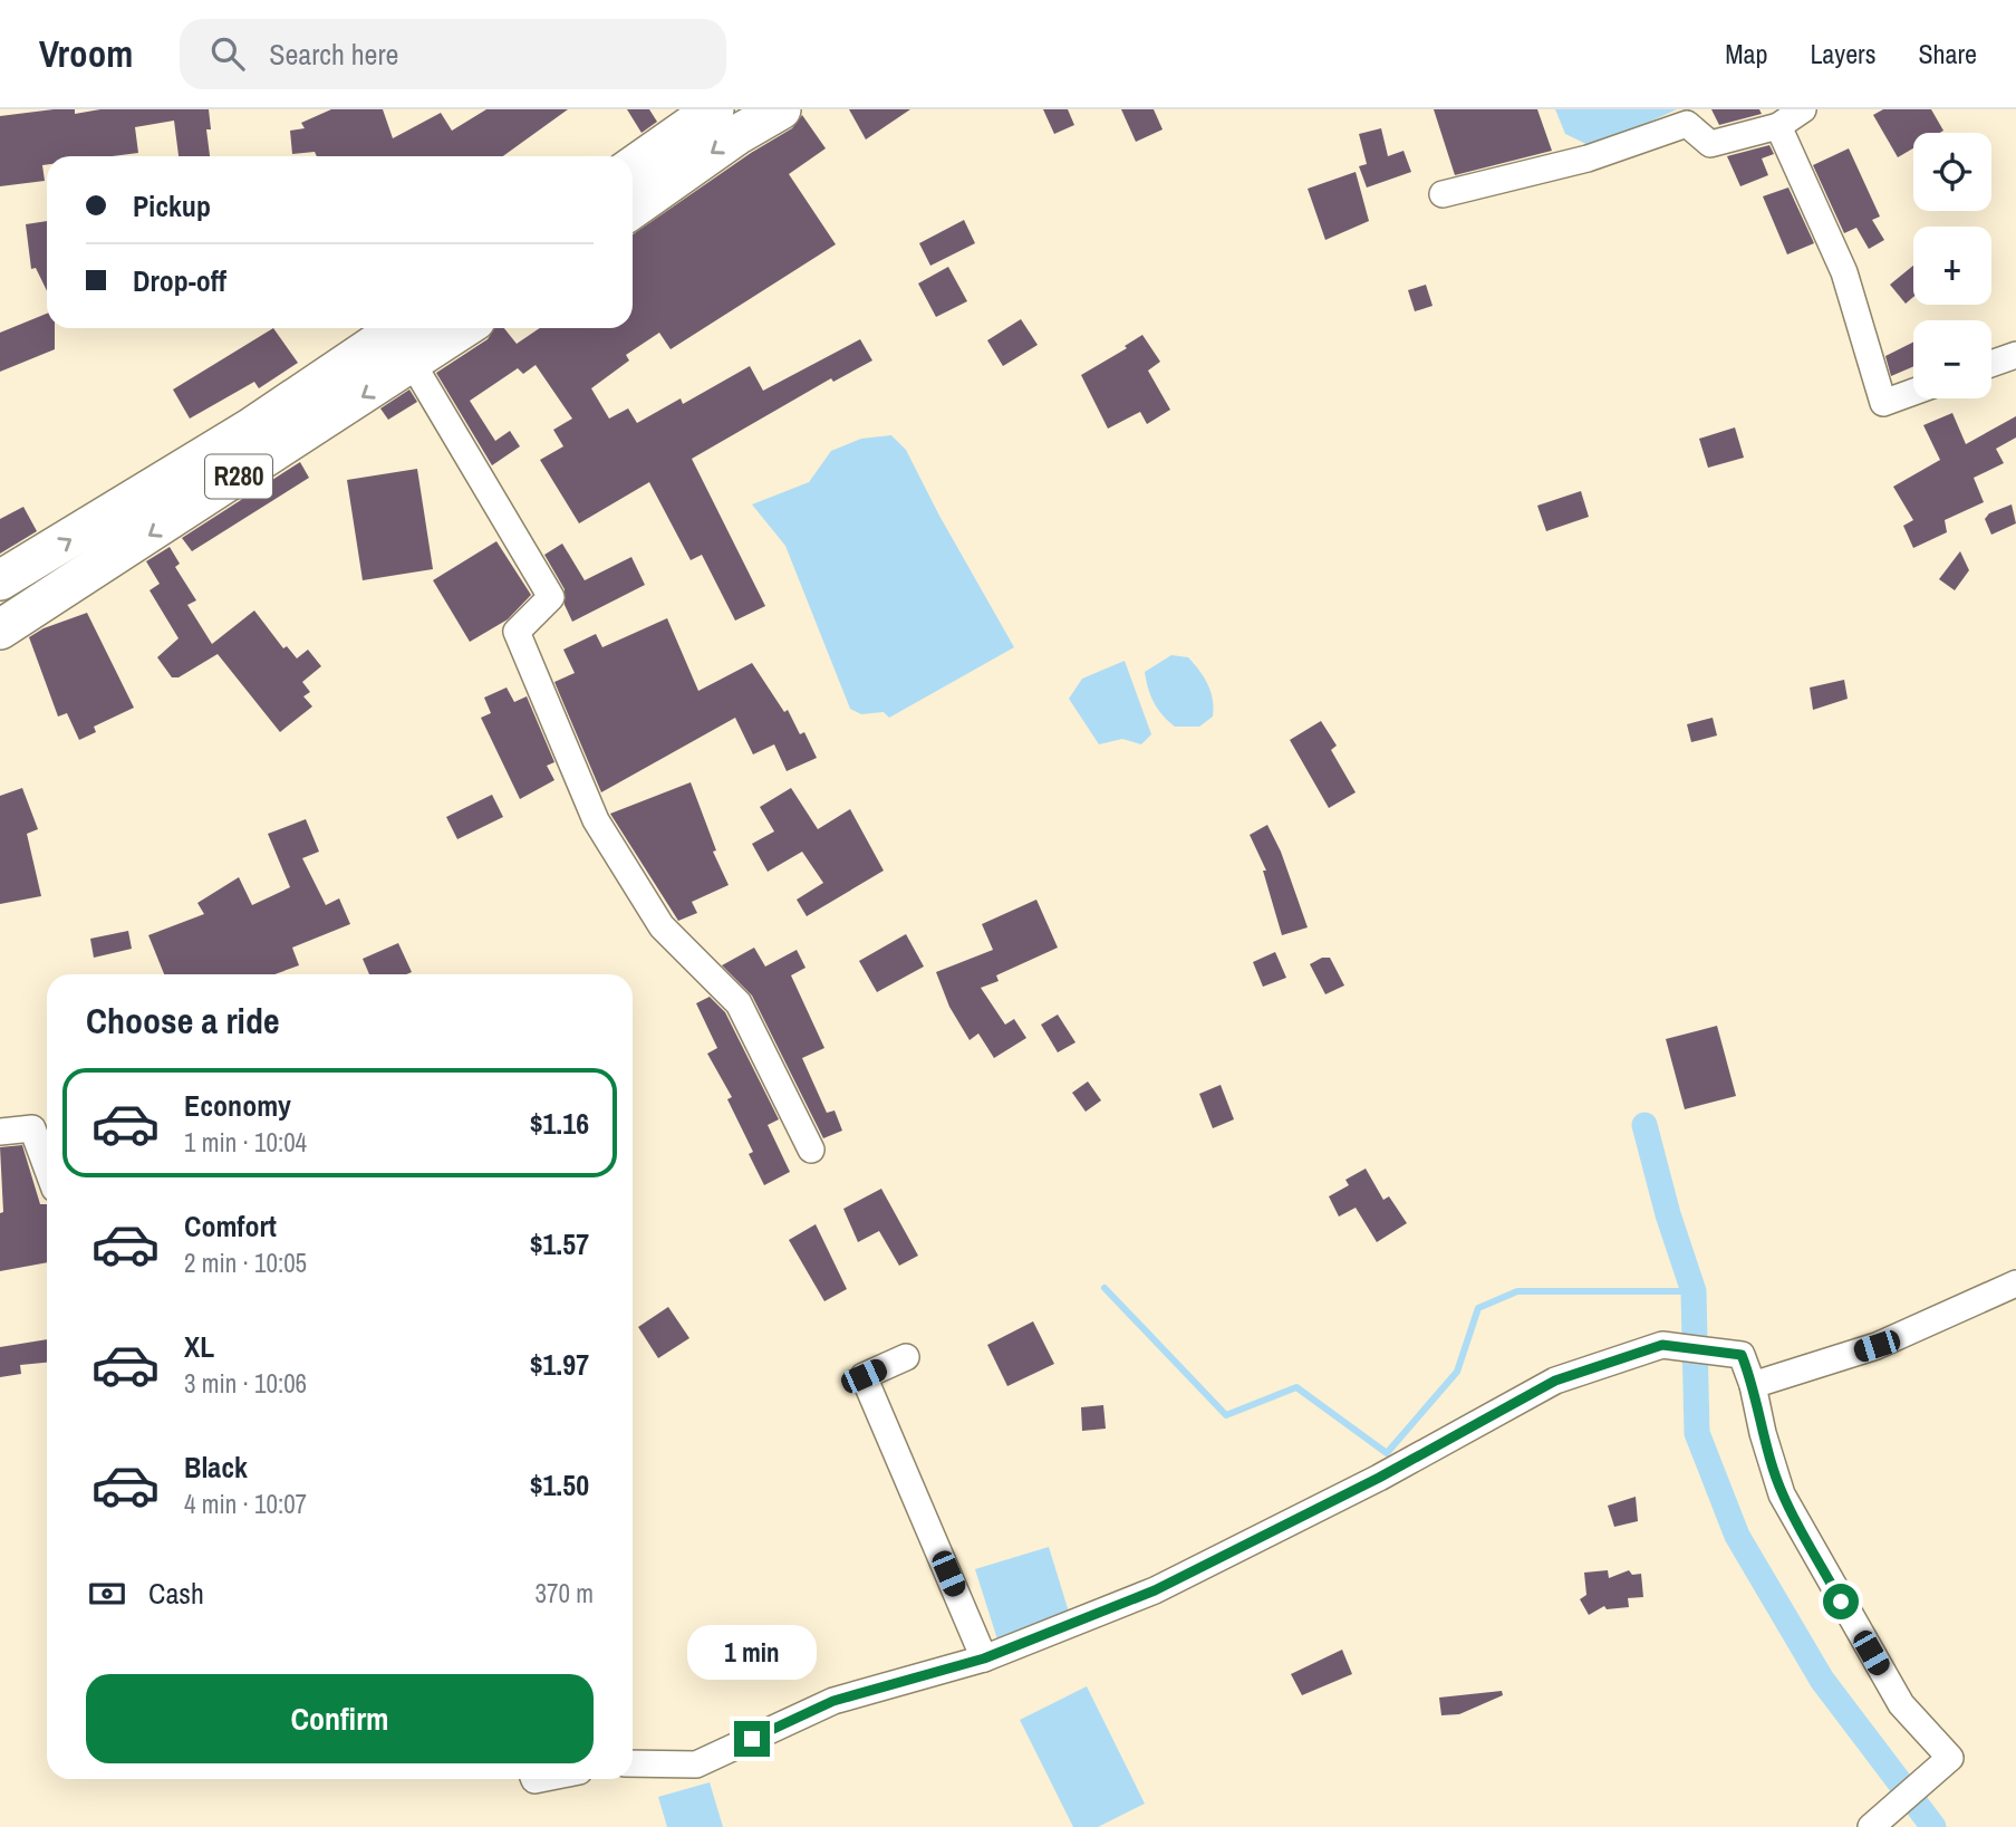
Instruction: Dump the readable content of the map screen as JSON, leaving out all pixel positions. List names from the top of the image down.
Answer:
{
  "streets": {
    "main road": ["R280"]
  },
  "page": {
    "header": "Vroom",
    "search": "Search here",
    "nav": ["Map", "Layers", "Share"],
    "map_buttons": ["+", "−"],
    "banner": ["Pickup", "Drop-off"],
    "heading": "Choose a ride",
    "list": [
      {
        "name": "Economy",
        "note": "1 min · 10:04",
        "value": "$1.16"
      },
      {
        "name": "Comfort",
        "note": "2 min · 10:05",
        "value": "$1.57"
      },
      {
        "name": "XL",
        "note": "3 min · 10:06",
        "value": "$1.97"
      },
      {
        "name": "Black",
        "note": "4 min · 10:07",
        "value": "$1.50"
      }
    ],
    "pay": ["Cash", "370 m"],
    "bubble": "1 min",
    "buttons": "Confirm"
  }
}
